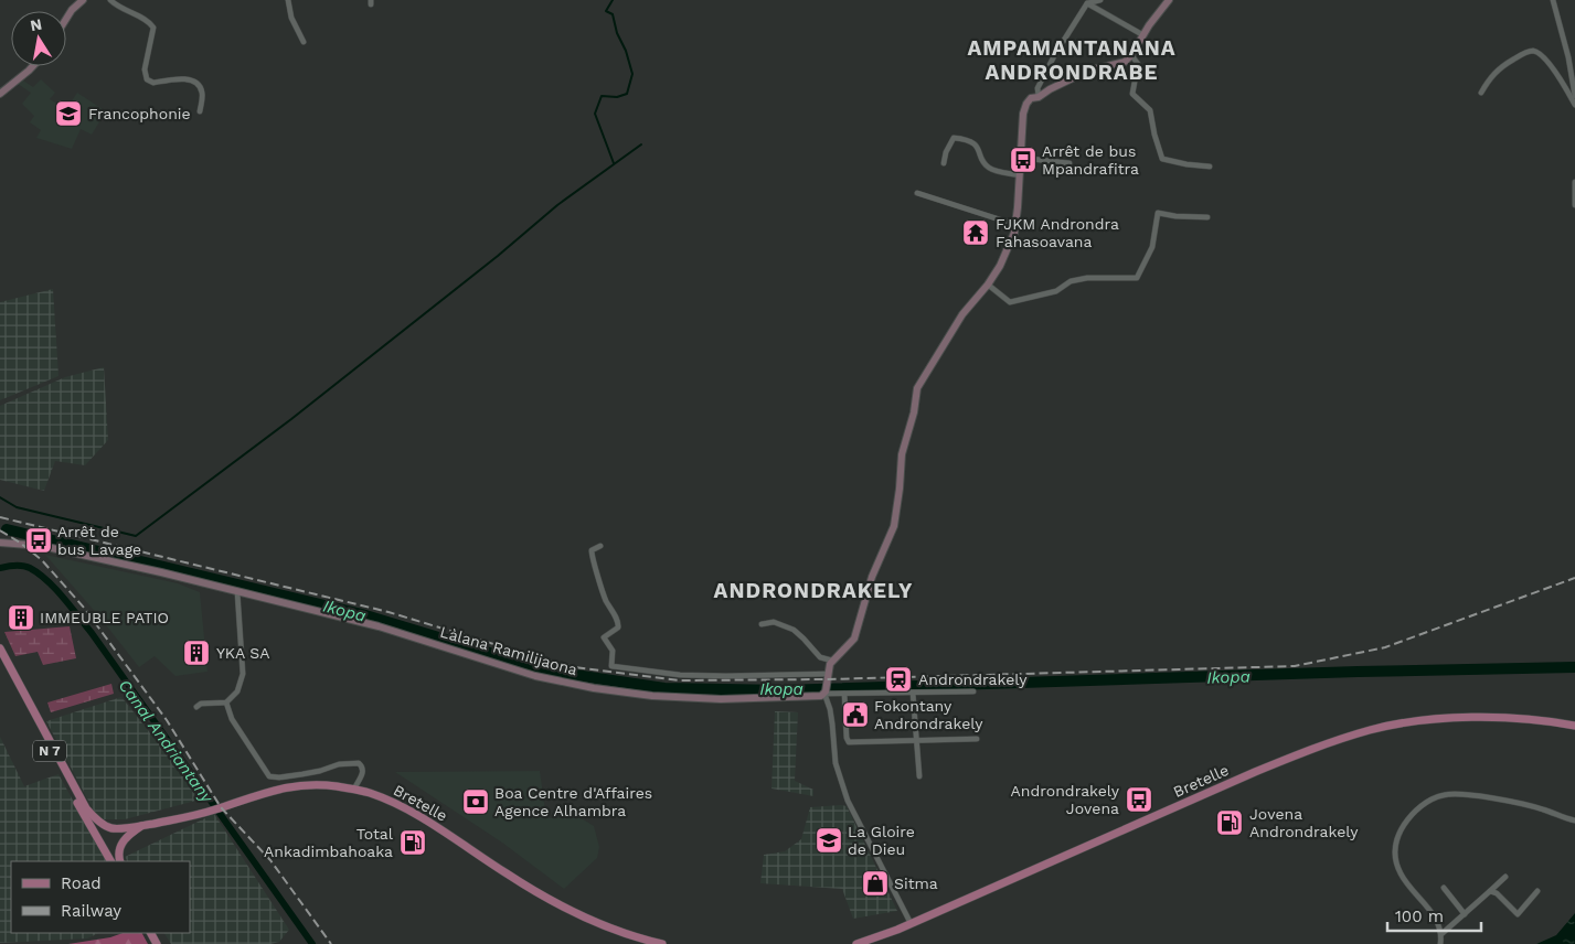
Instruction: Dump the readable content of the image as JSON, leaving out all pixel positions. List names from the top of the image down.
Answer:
{
  "streets": {
    "main road": ["N 7", "Bretelle"],
    "street": ["Làlana Ramilijaona"]
  },
  "crossings": [
    ["N 7", "Bretelle"]
  ],
  "districts": ["AMPAMANTANANA ANDRONDRABE", "ANDRONDRAKELY"],
  "water": ["Ikopa", "Canal Andriantany"],
  "places": {
    "school or university": ["Francophonie", "La Gloire de Dieu"],
    "bus stop": ["Arrêt de bus Mpandrafitra", "Arrêt de bus Lavage", "Androndrakely Jovena"],
    "temple": ["FJKM Androndra Fahasoavana"],
    "building": ["IMMEUBLE PATIO", "YKA SA"],
    "station": ["Androndrakely"],
    "public building": ["Fokontany Androndrakely"],
    "bank": ["Boa Centre d'Affaires Agence Alhambra"],
    "fuel station": ["Jovena Androndrakely", "Total Ankadimbahoaka"],
    "shop": ["Sitma"]
  },
  "legend": ["Road", "Railway"],
  "scale_bar": "100 m",
  "north": "top"
}
